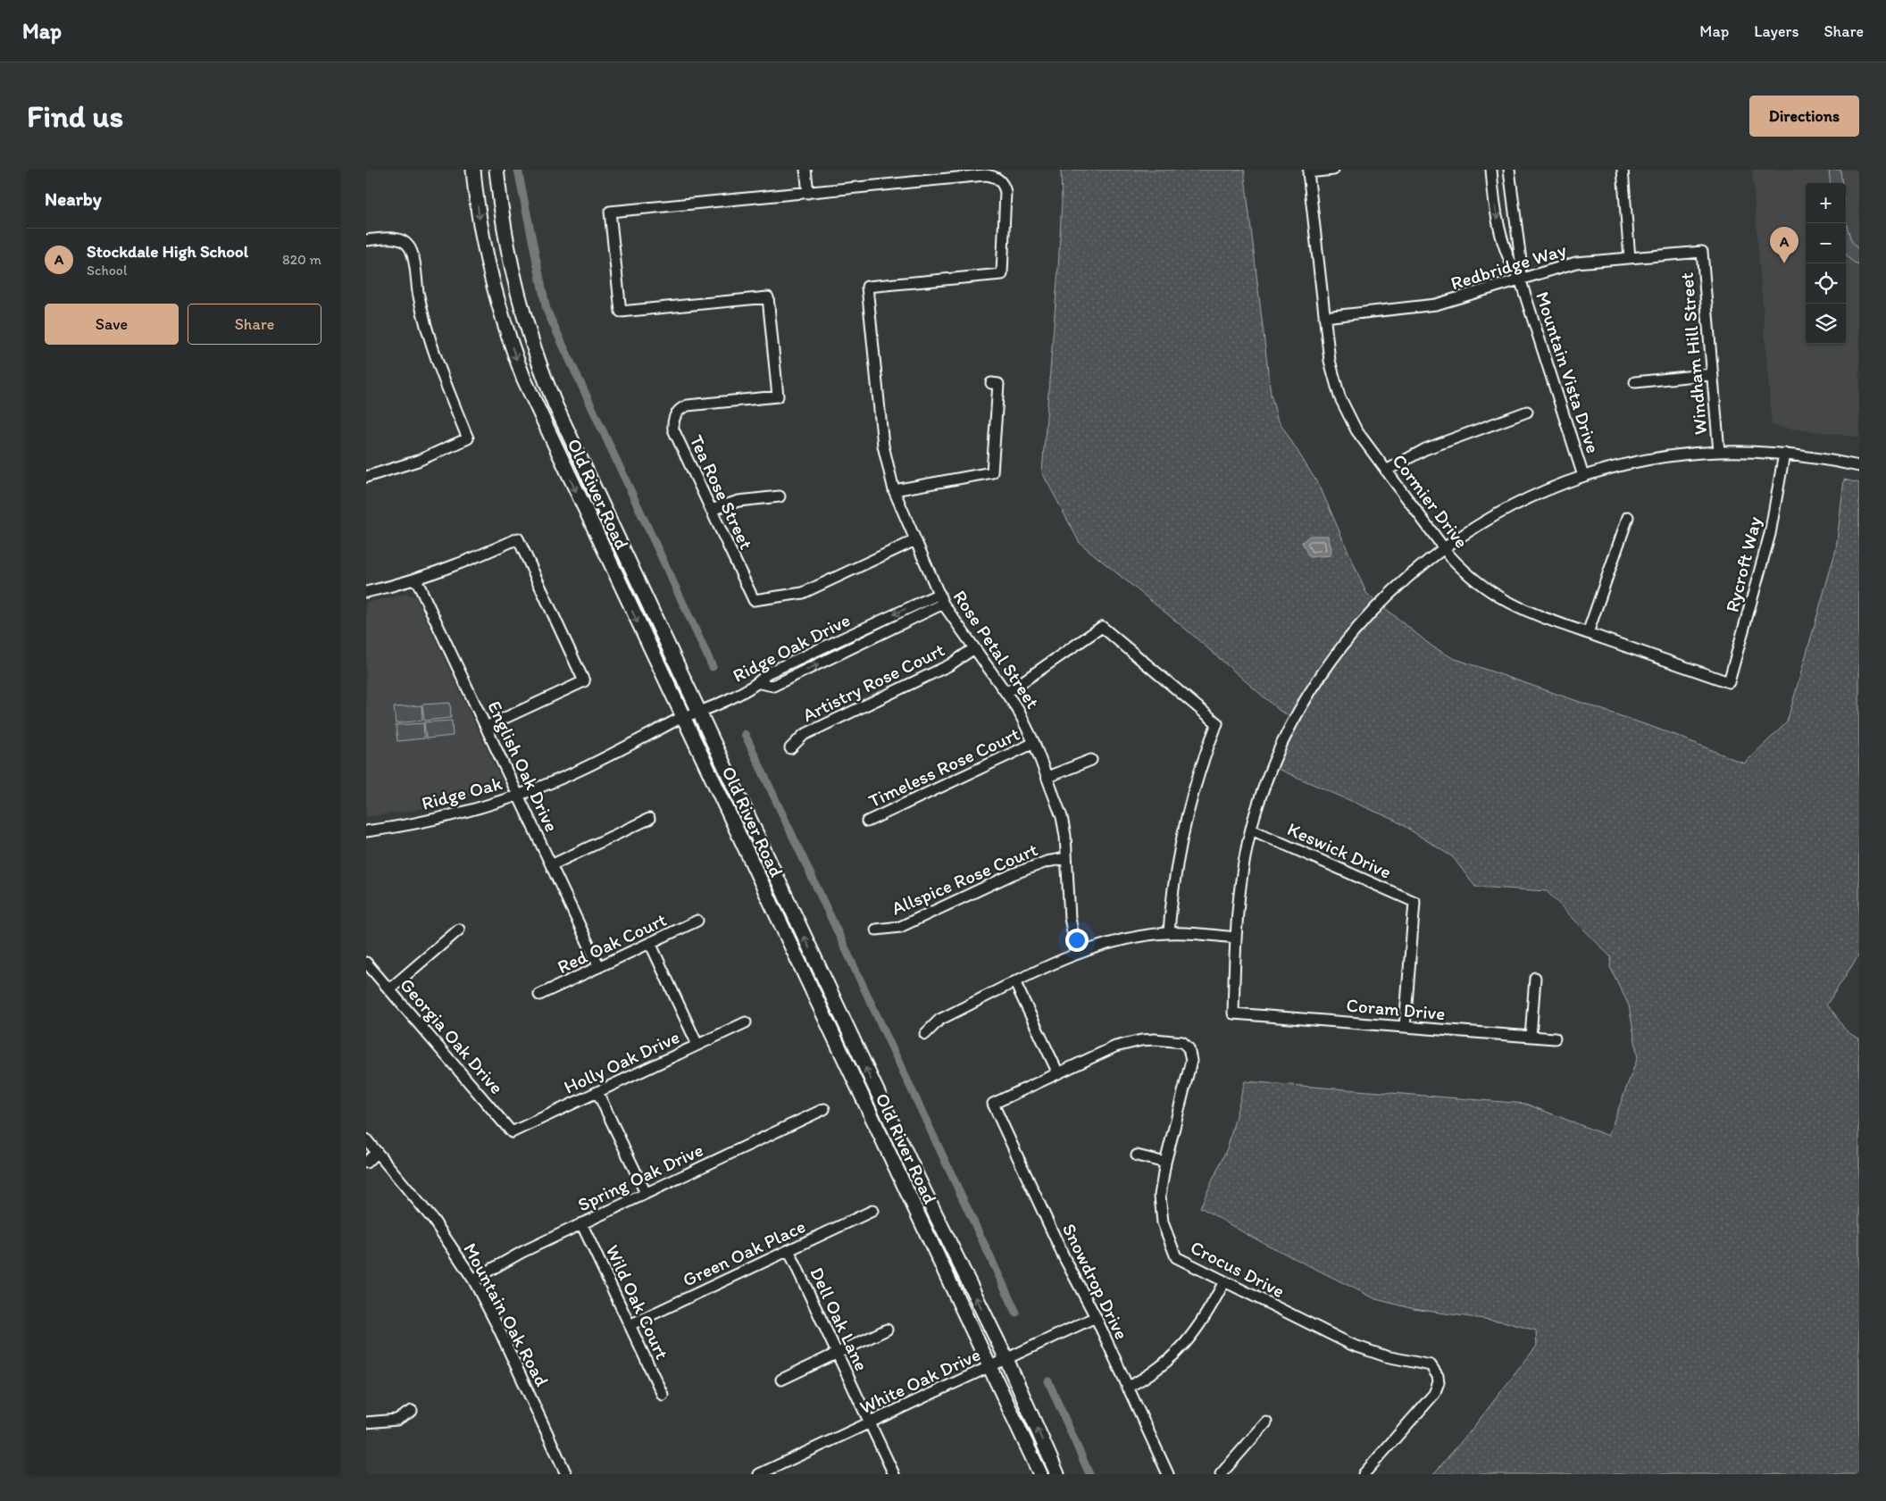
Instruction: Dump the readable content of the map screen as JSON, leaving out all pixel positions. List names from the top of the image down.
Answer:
{
  "streets": {
    "main road": ["Old River Road"],
    "street": [
      "Redbridge Way",
      "Windham Hill Street",
      "Mountain Vista Drive",
      "Tea Rose Street",
      "Cormier Drive",
      "Rycroft Way",
      "Ridge Oak Drive",
      "Rose Petal Street",
      "Artistry Rose Court",
      "English Oak Drive",
      "Timeless Rose Court",
      "Ridge Oak",
      "Keswick Drive",
      "Allspice Rose Court",
      "Red Oak Court",
      "Coram Drive",
      "Georgia Oak Drive",
      "Holly Oak Drive",
      "Spring Oak Drive",
      "Green Oak Place",
      "Crocus Drive",
      "Snowdrop Drive",
      "Wild Oak Court",
      "Mountain Oak Road",
      "Dell Oak Lane",
      "White Oak Drive"
    ]
  },
  "crossings": [
    ["Redbridge Way", "Windham Hill Street"],
    ["Redbridge Way", "Mountain Vista Drive"],
    ["Redbridge Way", "Cormier Drive"],
    ["Tea Rose Street", "Rose Petal Street"],
    ["Old River Road", "Ridge Oak Drive"],
    ["Old River Road", "Ridge Oak"],
    ["Old River Road", "White Oak Drive"],
    ["Cormier Drive", "Rycroft Way"],
    ["Ridge Oak Drive", "Rose Petal Street"],
    ["Ridge Oak Drive", "Ridge Oak"],
    ["Rose Petal Street", "Artistry Rose Court"],
    ["Rose Petal Street", "Timeless Rose Court"],
    ["Rose Petal Street", "Allspice Rose Court"],
    ["English Oak Drive", "Ridge Oak"],
    ["English Oak Drive", "Red Oak Court"],
    ["Keswick Drive", "Coram Drive"],
    ["Georgia Oak Drive", "Holly Oak Drive"],
    ["Spring Oak Drive", "Wild Oak Court"],
    ["Spring Oak Drive", "Mountain Oak Road"],
    ["Green Oak Place", "Wild Oak Court"],
    ["Green Oak Place", "Dell Oak Lane"],
    ["Crocus Drive", "Snowdrop Drive"],
    ["Snowdrop Drive", "White Oak Drive"],
    ["Dell Oak Lane", "White Oak Drive"]
  ],
  "page": {
    "header": "Map",
    "nav": ["Map", "Layers", "Share"],
    "buttons": [
      "Directions",
      ["Save", "Share"]
    ],
    "title": "Find us",
    "heading": "Nearby",
    "map_buttons": ["+", "−"],
    "pins": "A",
    "list": [
      {
        "mark": "A",
        "name": "Stockdale High School",
        "note": "School",
        "value": "820 m"
      }
    ]
  }
}
